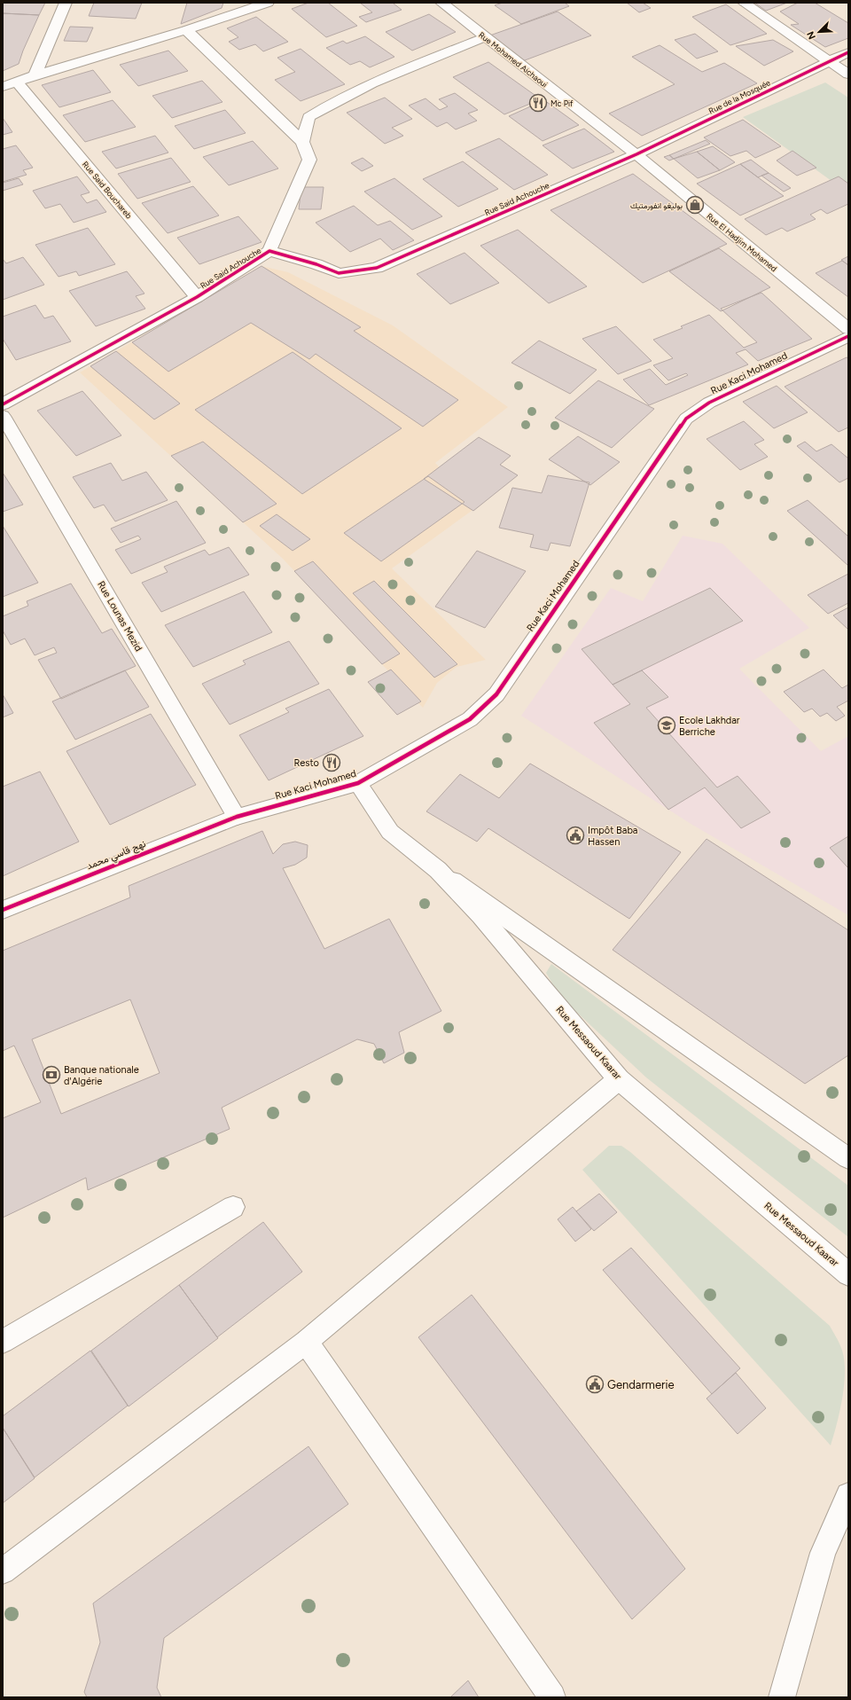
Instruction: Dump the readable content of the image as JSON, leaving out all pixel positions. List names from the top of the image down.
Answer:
{
  "streets": {
    "street": [
      "Rue Mohamed Aichaoui",
      "Rue de la Mosquée",
      "Rue Said Bouchareb",
      "Rue Said Achouche",
      "Rue El Hadjim Mohamed",
      "Rue Kaci Mohamed",
      "Rue Lounas Mezid",
      "نهج قاسي محمد",
      "Rue Messaoud Kaarar"
    ]
  },
  "crossings": [
    ["Rue Mohamed Aichaoui", "Rue de la Mosquée"],
    ["Rue Mohamed Aichaoui", "Rue Said Achouche"],
    ["Rue Mohamed Aichaoui", "Rue El Hadjim Mohamed"],
    ["Rue de la Mosquée", "Rue Said Achouche"],
    ["Rue de la Mosquée", "Rue El Hadjim Mohamed"],
    ["Rue Said Bouchareb", "Rue Said Achouche"],
    ["Rue Said Achouche", "Rue El Hadjim Mohamed"],
    ["Rue Kaci Mohamed", "Rue Lounas Mezid"],
    ["Rue Kaci Mohamed", "نهج قاسي محمد"],
    ["Rue Kaci Mohamed", "Rue Messaoud Kaarar"],
    ["Rue Lounas Mezid", "نهج قاسي محمد"]
  ],
  "places": {
    "restaurant": ["Mc Pif", "Resto"],
    "shop": ["بوليغو انفورمتيك"],
    "school or university": ["Ecole Lakhdar Berriche"],
    "public building": ["Impôt Baba Hassen", "Gendarmerie"],
    "bank": ["Banque nationale d'Algérie"]
  },
  "north": "bottom left"
}
